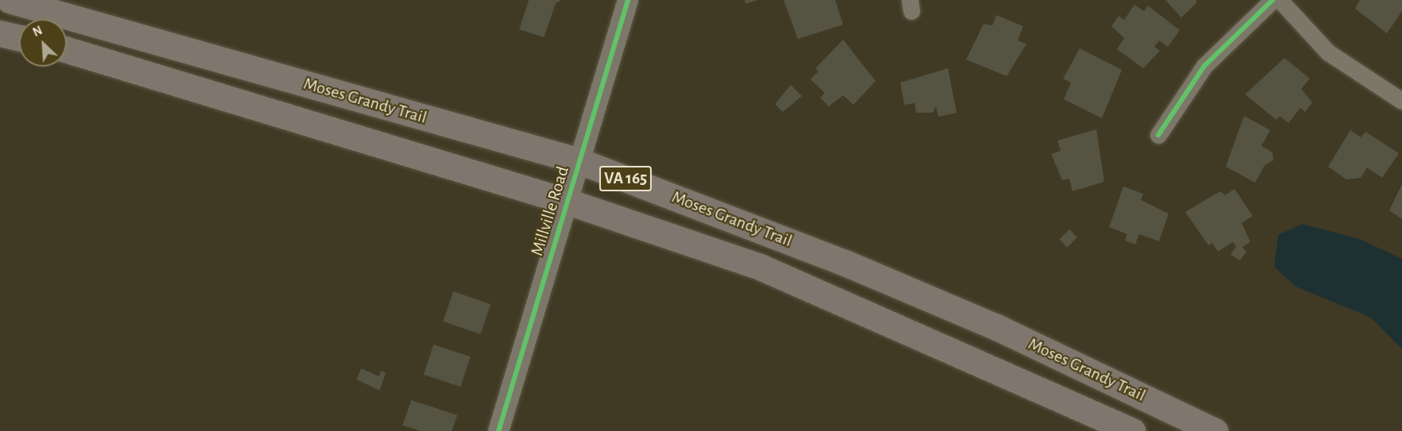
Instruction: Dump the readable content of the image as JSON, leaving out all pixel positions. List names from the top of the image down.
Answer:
{
  "streets": {
    "main road": ["Moses Grandy Trail", "VA 165"],
    "street": ["Millville Road"]
  },
  "crossings": [
    ["Moses Grandy Trail", "Millville Road"]
  ],
  "north": "top left"
}
